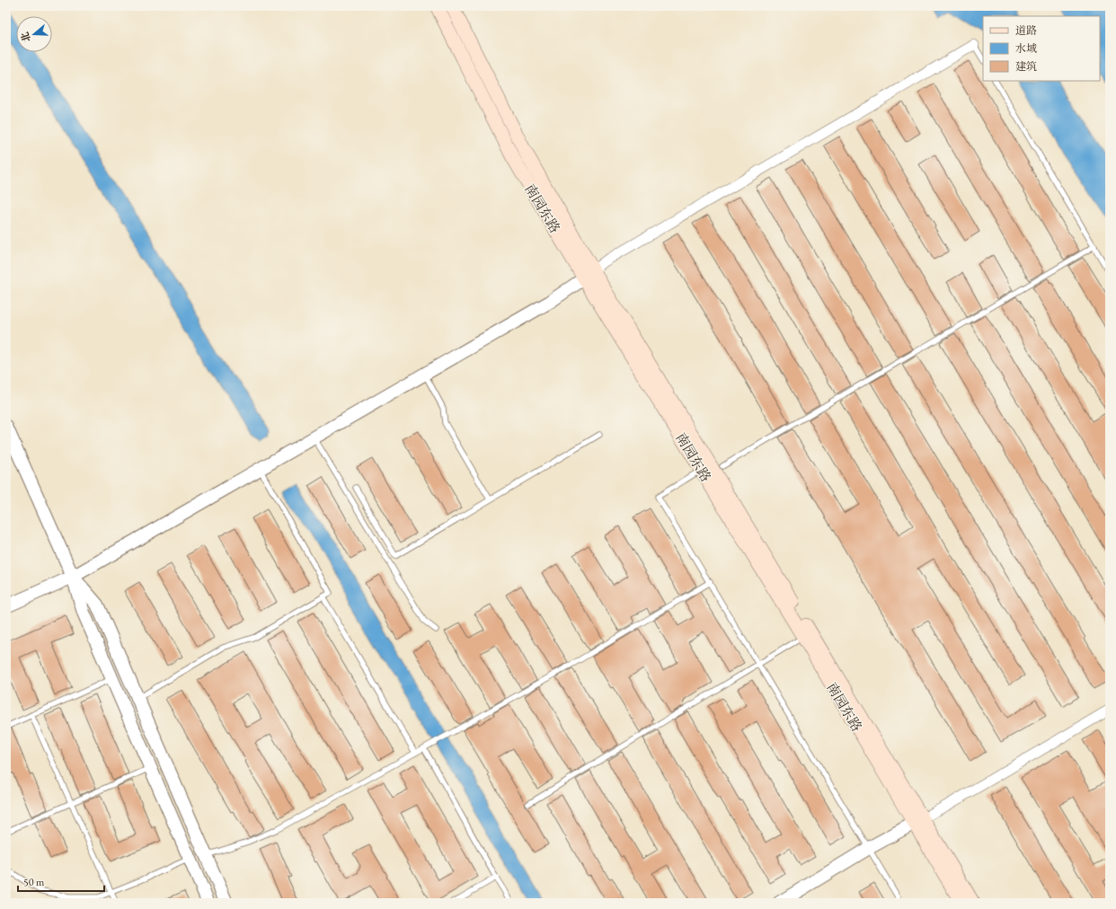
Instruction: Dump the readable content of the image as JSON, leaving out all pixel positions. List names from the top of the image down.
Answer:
{
  "streets": {
    "main road": ["南园东路"]
  },
  "legend": ["道路", "水域", "建筑"],
  "scale_bar": "50 m",
  "north": "left"
}
